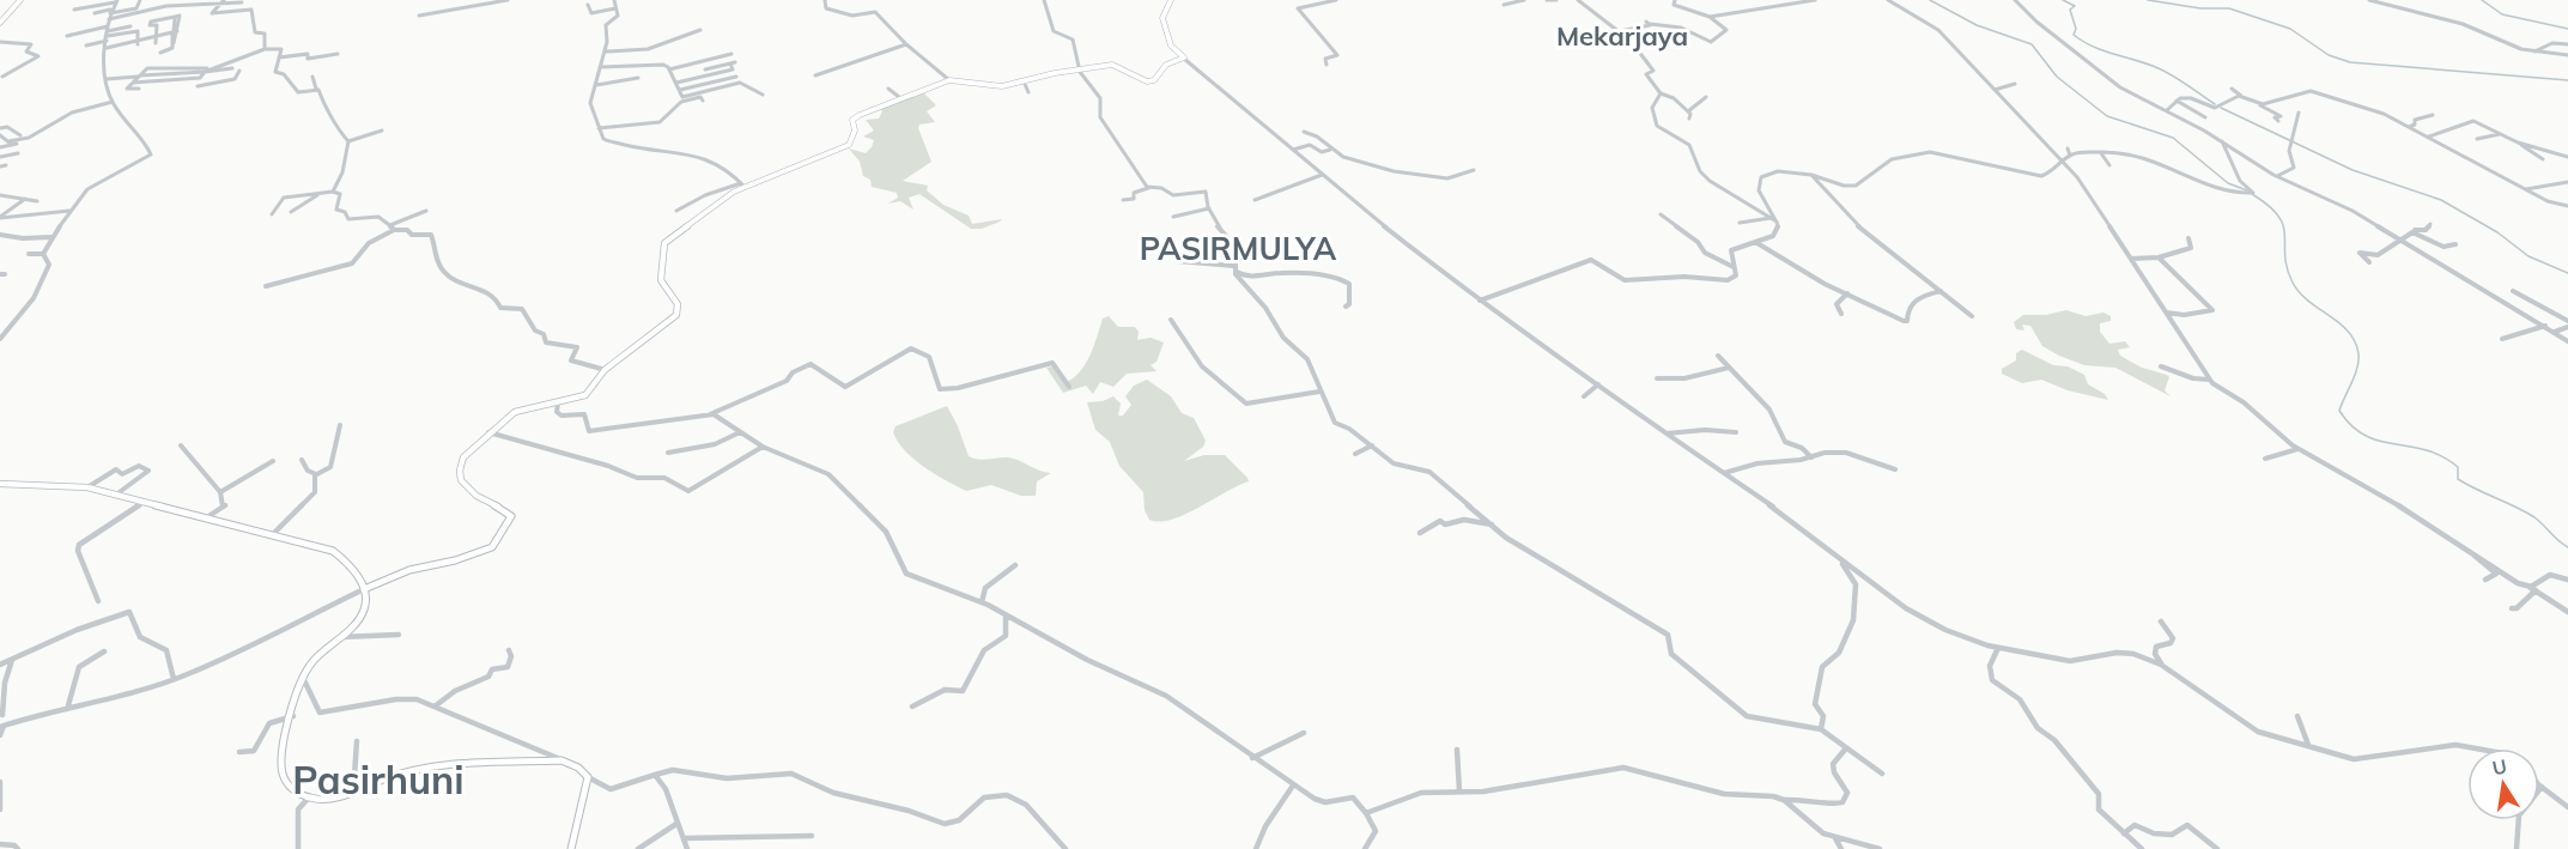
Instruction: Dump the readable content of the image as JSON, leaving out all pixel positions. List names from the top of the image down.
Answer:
{
  "districts": ["Mekarjaya", "PASIRMULYA", "Pasirhuni"],
  "north": "top"
}
